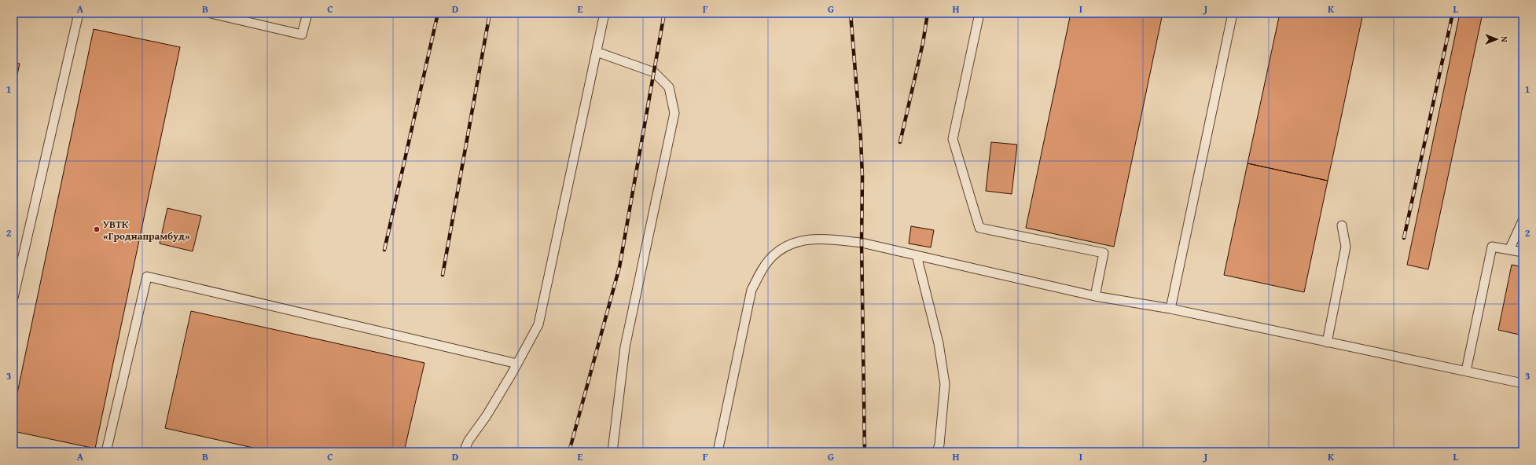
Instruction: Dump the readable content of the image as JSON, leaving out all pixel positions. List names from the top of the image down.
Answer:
{
  "places": ["УВТК «Гроднапрамбуд»"],
  "north": "right",
  "grid": {
    "columns": [
      "A",
      "B",
      "C",
      "D",
      "E",
      "F",
      "G",
      "H",
      "I",
      "J",
      "K",
      "L"
    ],
    "rows": ["1", "2", "3"]
  }
}
